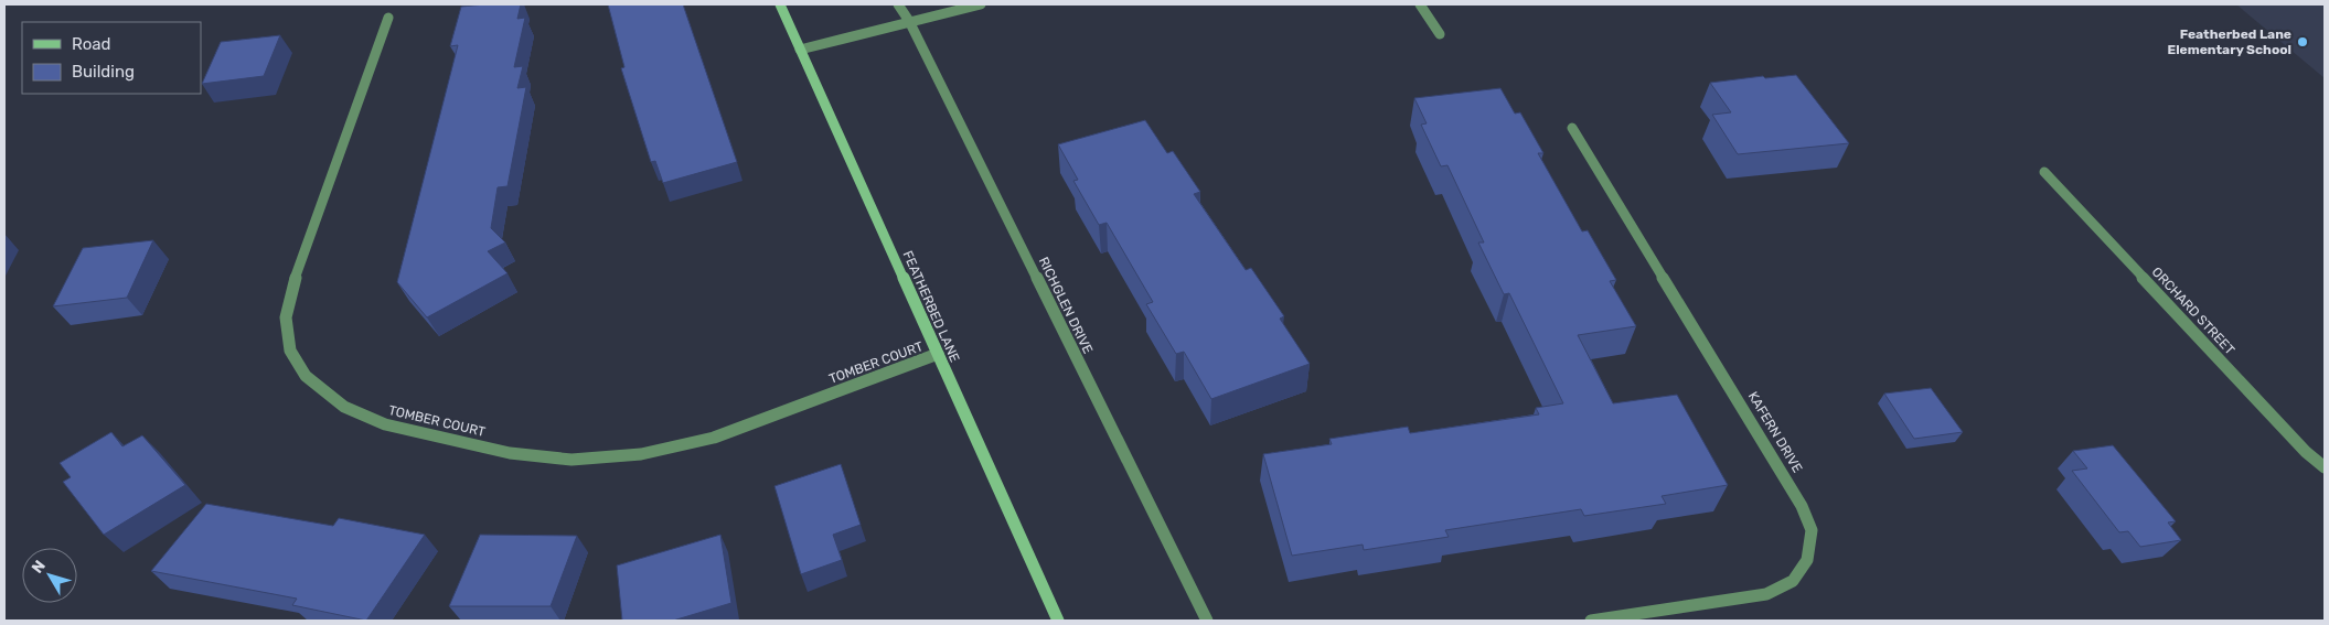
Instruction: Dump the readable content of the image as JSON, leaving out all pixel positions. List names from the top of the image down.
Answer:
{
  "streets": {
    "street": [
      "RICHGLEN DRIVE",
      "FEATHERBED LANE",
      "ORCHARD STREET",
      "TOMBER COURT",
      "KAFERN DRIVE"
    ]
  },
  "crossings": [
    ["FEATHERBED LANE", "TOMBER COURT"]
  ],
  "places": ["Featherbed Lane Elementary School"],
  "legend": ["Road", "Building"],
  "north": "top left"
}
